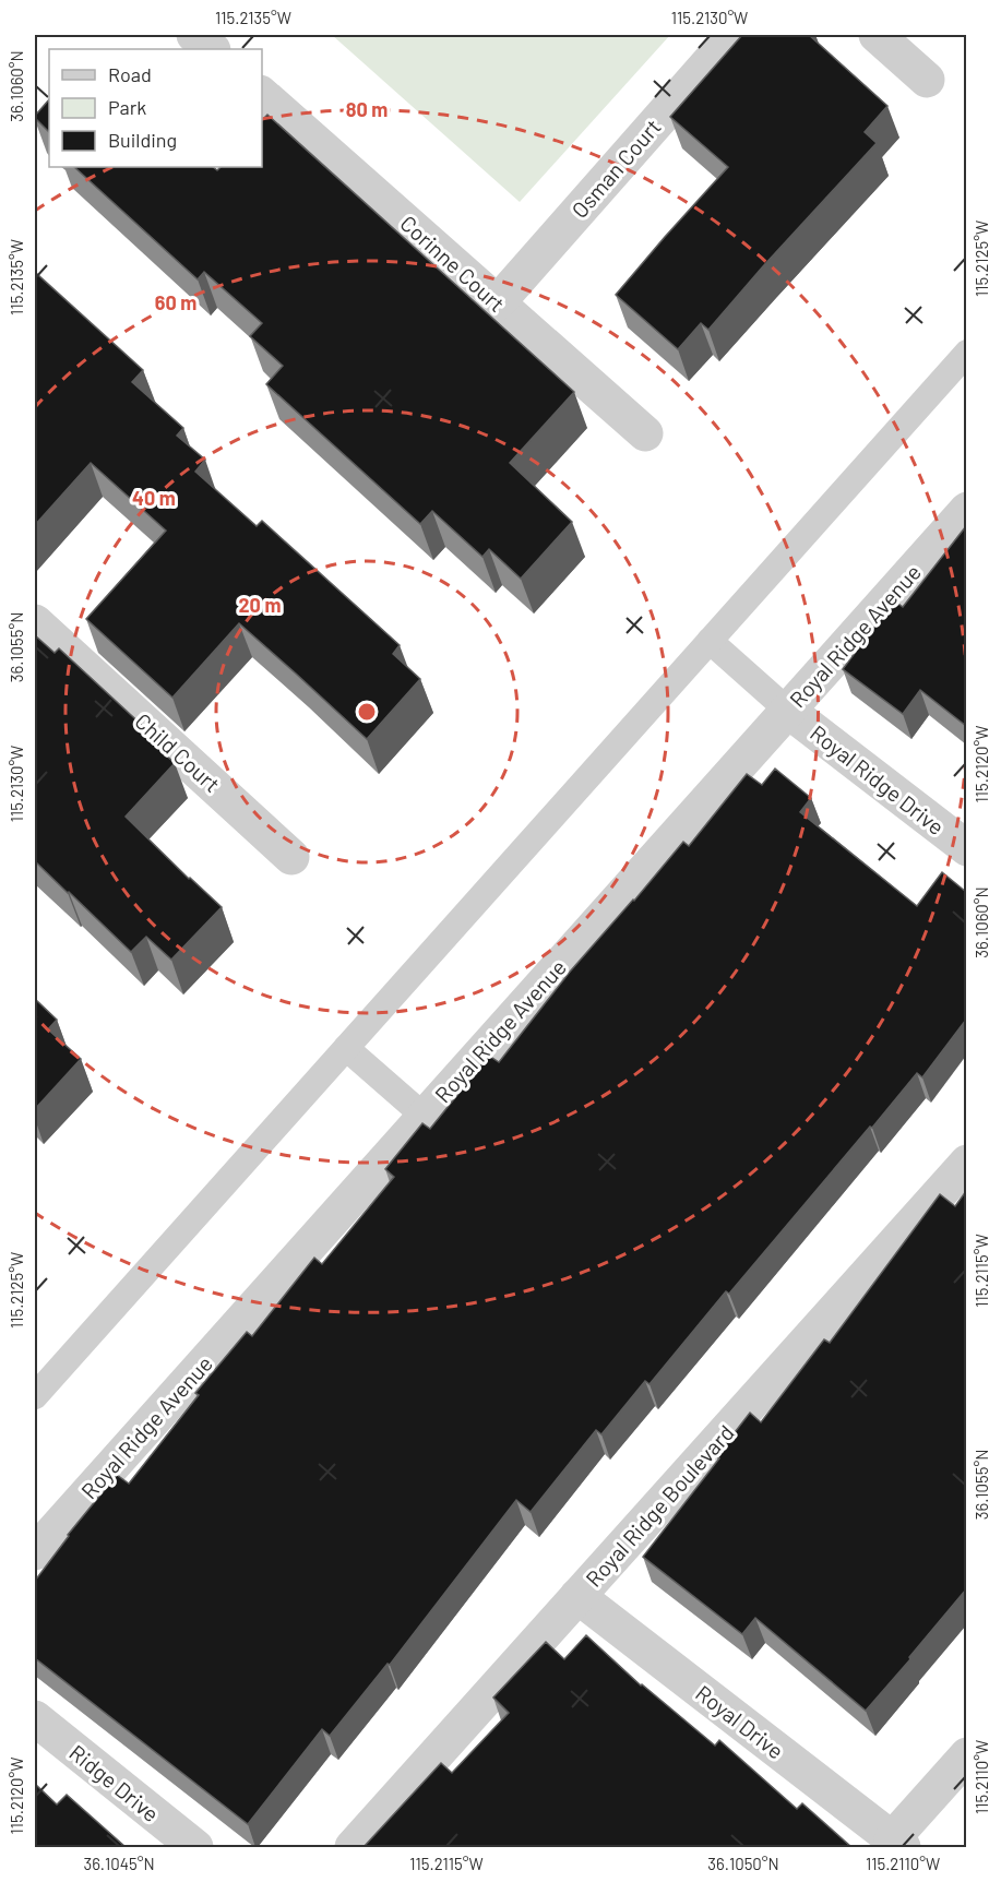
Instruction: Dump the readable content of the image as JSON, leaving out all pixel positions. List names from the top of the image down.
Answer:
{
  "streets": {
    "street": [
      "Osman Court",
      "Corinne Court",
      "Royal Ridge Avenue",
      "Child Court",
      "Royal Ridge Drive",
      "Royal Ridge Boulevard",
      "Royal Drive",
      "Ridge Drive"
    ]
  },
  "crossings": [
    ["Osman Court", "Corinne Court"],
    ["Royal Ridge Avenue", "Royal Ridge Drive"],
    ["Royal Ridge Boulevard", "Royal Drive"]
  ],
  "legend": ["Road", "Park", "Building"],
  "coordinates": [
    "115.2135°W",
    "115.2130°W",
    "36.1060°N",
    "115.2125°W",
    "36.1055°N",
    "115.2120°W",
    "115.2115°W",
    "115.2110°W",
    "36.1045°N",
    "36.1050°N"
  ],
  "rings": [
    "80 m",
    "60 m",
    "40 m",
    "20 m"
  ]
}
